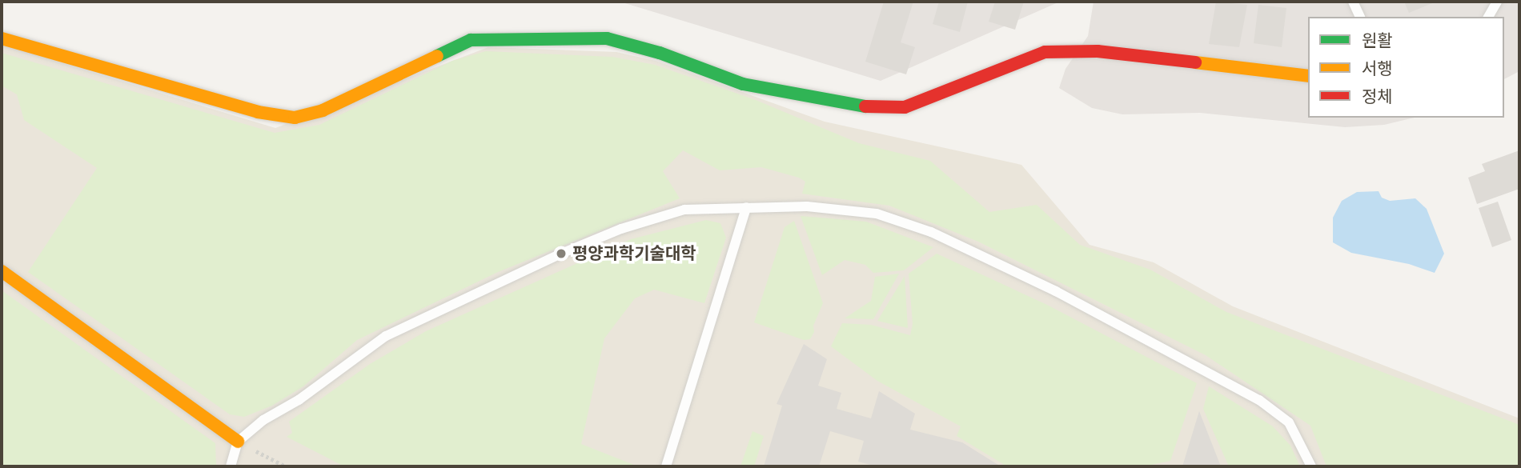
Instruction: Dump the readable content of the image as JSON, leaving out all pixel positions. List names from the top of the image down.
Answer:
{
  "places": ["평양과학기술대학"],
  "legend": ["원활", "서행", "정체"]
}
